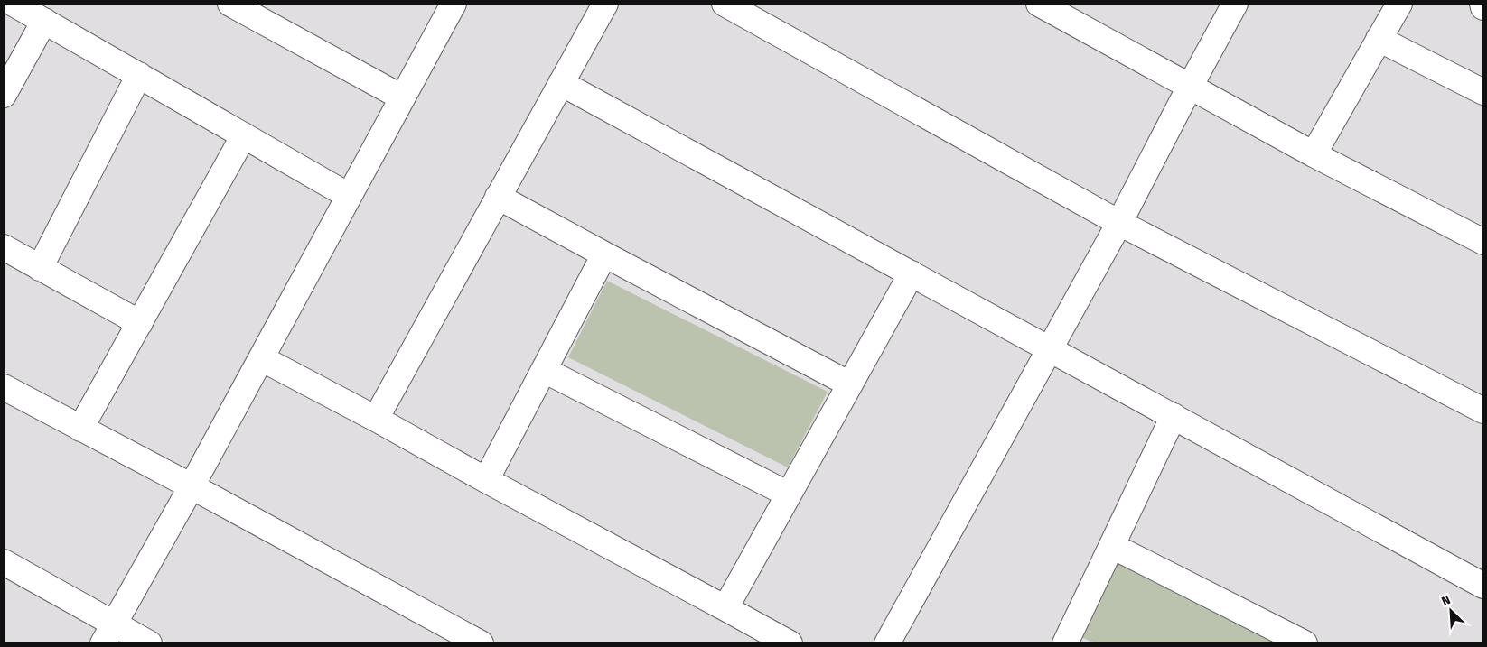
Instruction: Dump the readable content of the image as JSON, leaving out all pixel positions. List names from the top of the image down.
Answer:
{
  "north": "top left"
}
